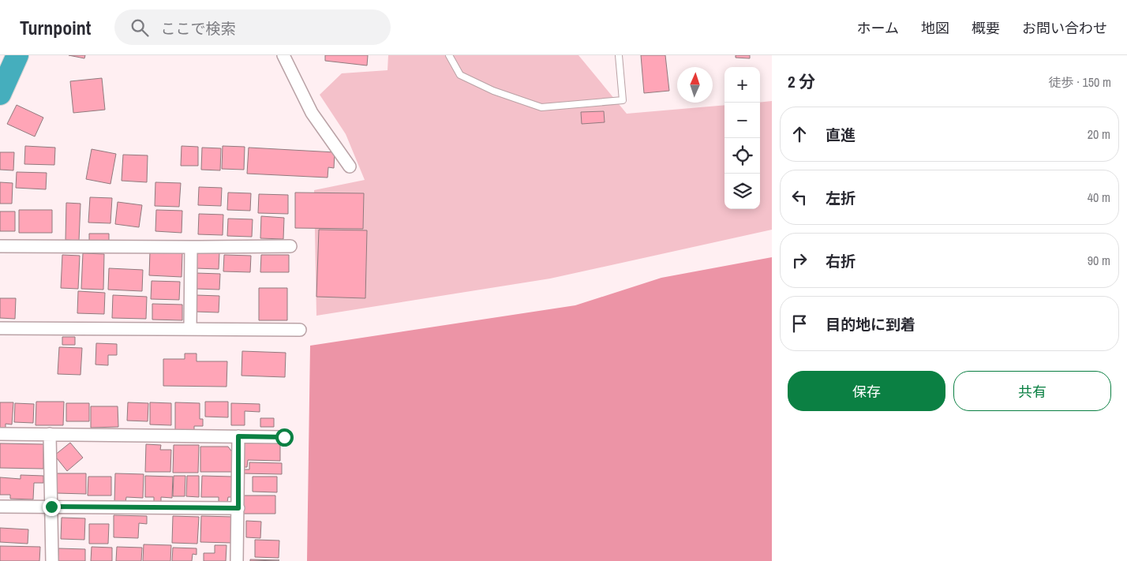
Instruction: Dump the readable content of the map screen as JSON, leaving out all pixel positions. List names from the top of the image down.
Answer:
{
  "north": "top",
  "page": {
    "header": "Turnpoint",
    "search": "ここで検索",
    "nav": [
      "ホーム",
      "地図",
      "概要",
      "お問い合わせ"
    ],
    "heading": ["2 分", "徒歩 · 150 m"],
    "map_buttons": ["+", "−"],
    "list": [
      ["直進", "20 m"],
      ["左折", "40 m"],
      ["右折", "90 m"],
      "目的地に到着"
    ],
    "buttons": ["保存", "共有"]
  }
}
